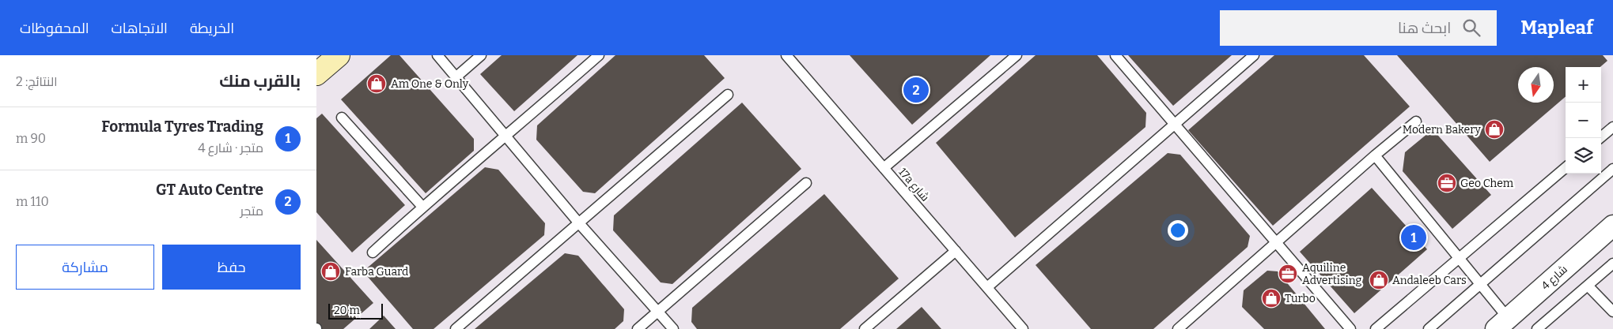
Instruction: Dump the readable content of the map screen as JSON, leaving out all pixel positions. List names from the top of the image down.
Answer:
{
  "streets": {
    "street": ["شارع 4"],
    "lane": ["17a شارع"]
  },
  "places": {
    "shop": [
      "Am One & Only",
      "Modern Bakery",
      "Farba Guard",
      "Andaleeb Cars",
      "Turbo"
    ],
    "office": ["Geo Chem", "Aquiline Advertising"]
  },
  "scale_bar": "20 m",
  "north": "bottom",
  "page": {
    "header": "Mapleaf",
    "search": "ابحث هنا",
    "nav": ["الخريطة", "الاتجاهات", "المحفوظات"],
    "heading": ["بالقرب منك", "النتائج: 2"],
    "map_buttons": ["+", "−"],
    "pins": ["2", "1"],
    "list": [
      {
        "mark": "1",
        "name": "Formula Tyres Trading",
        "note": "متجر · شارع 4",
        "value": "90 m"
      },
      {
        "mark": "2",
        "name": "GT Auto Centre",
        "note": "متجر",
        "value": "110 m"
      }
    ],
    "buttons": ["حفظ", "مشاركة"],
    "scale": "20 m"
  }
}
